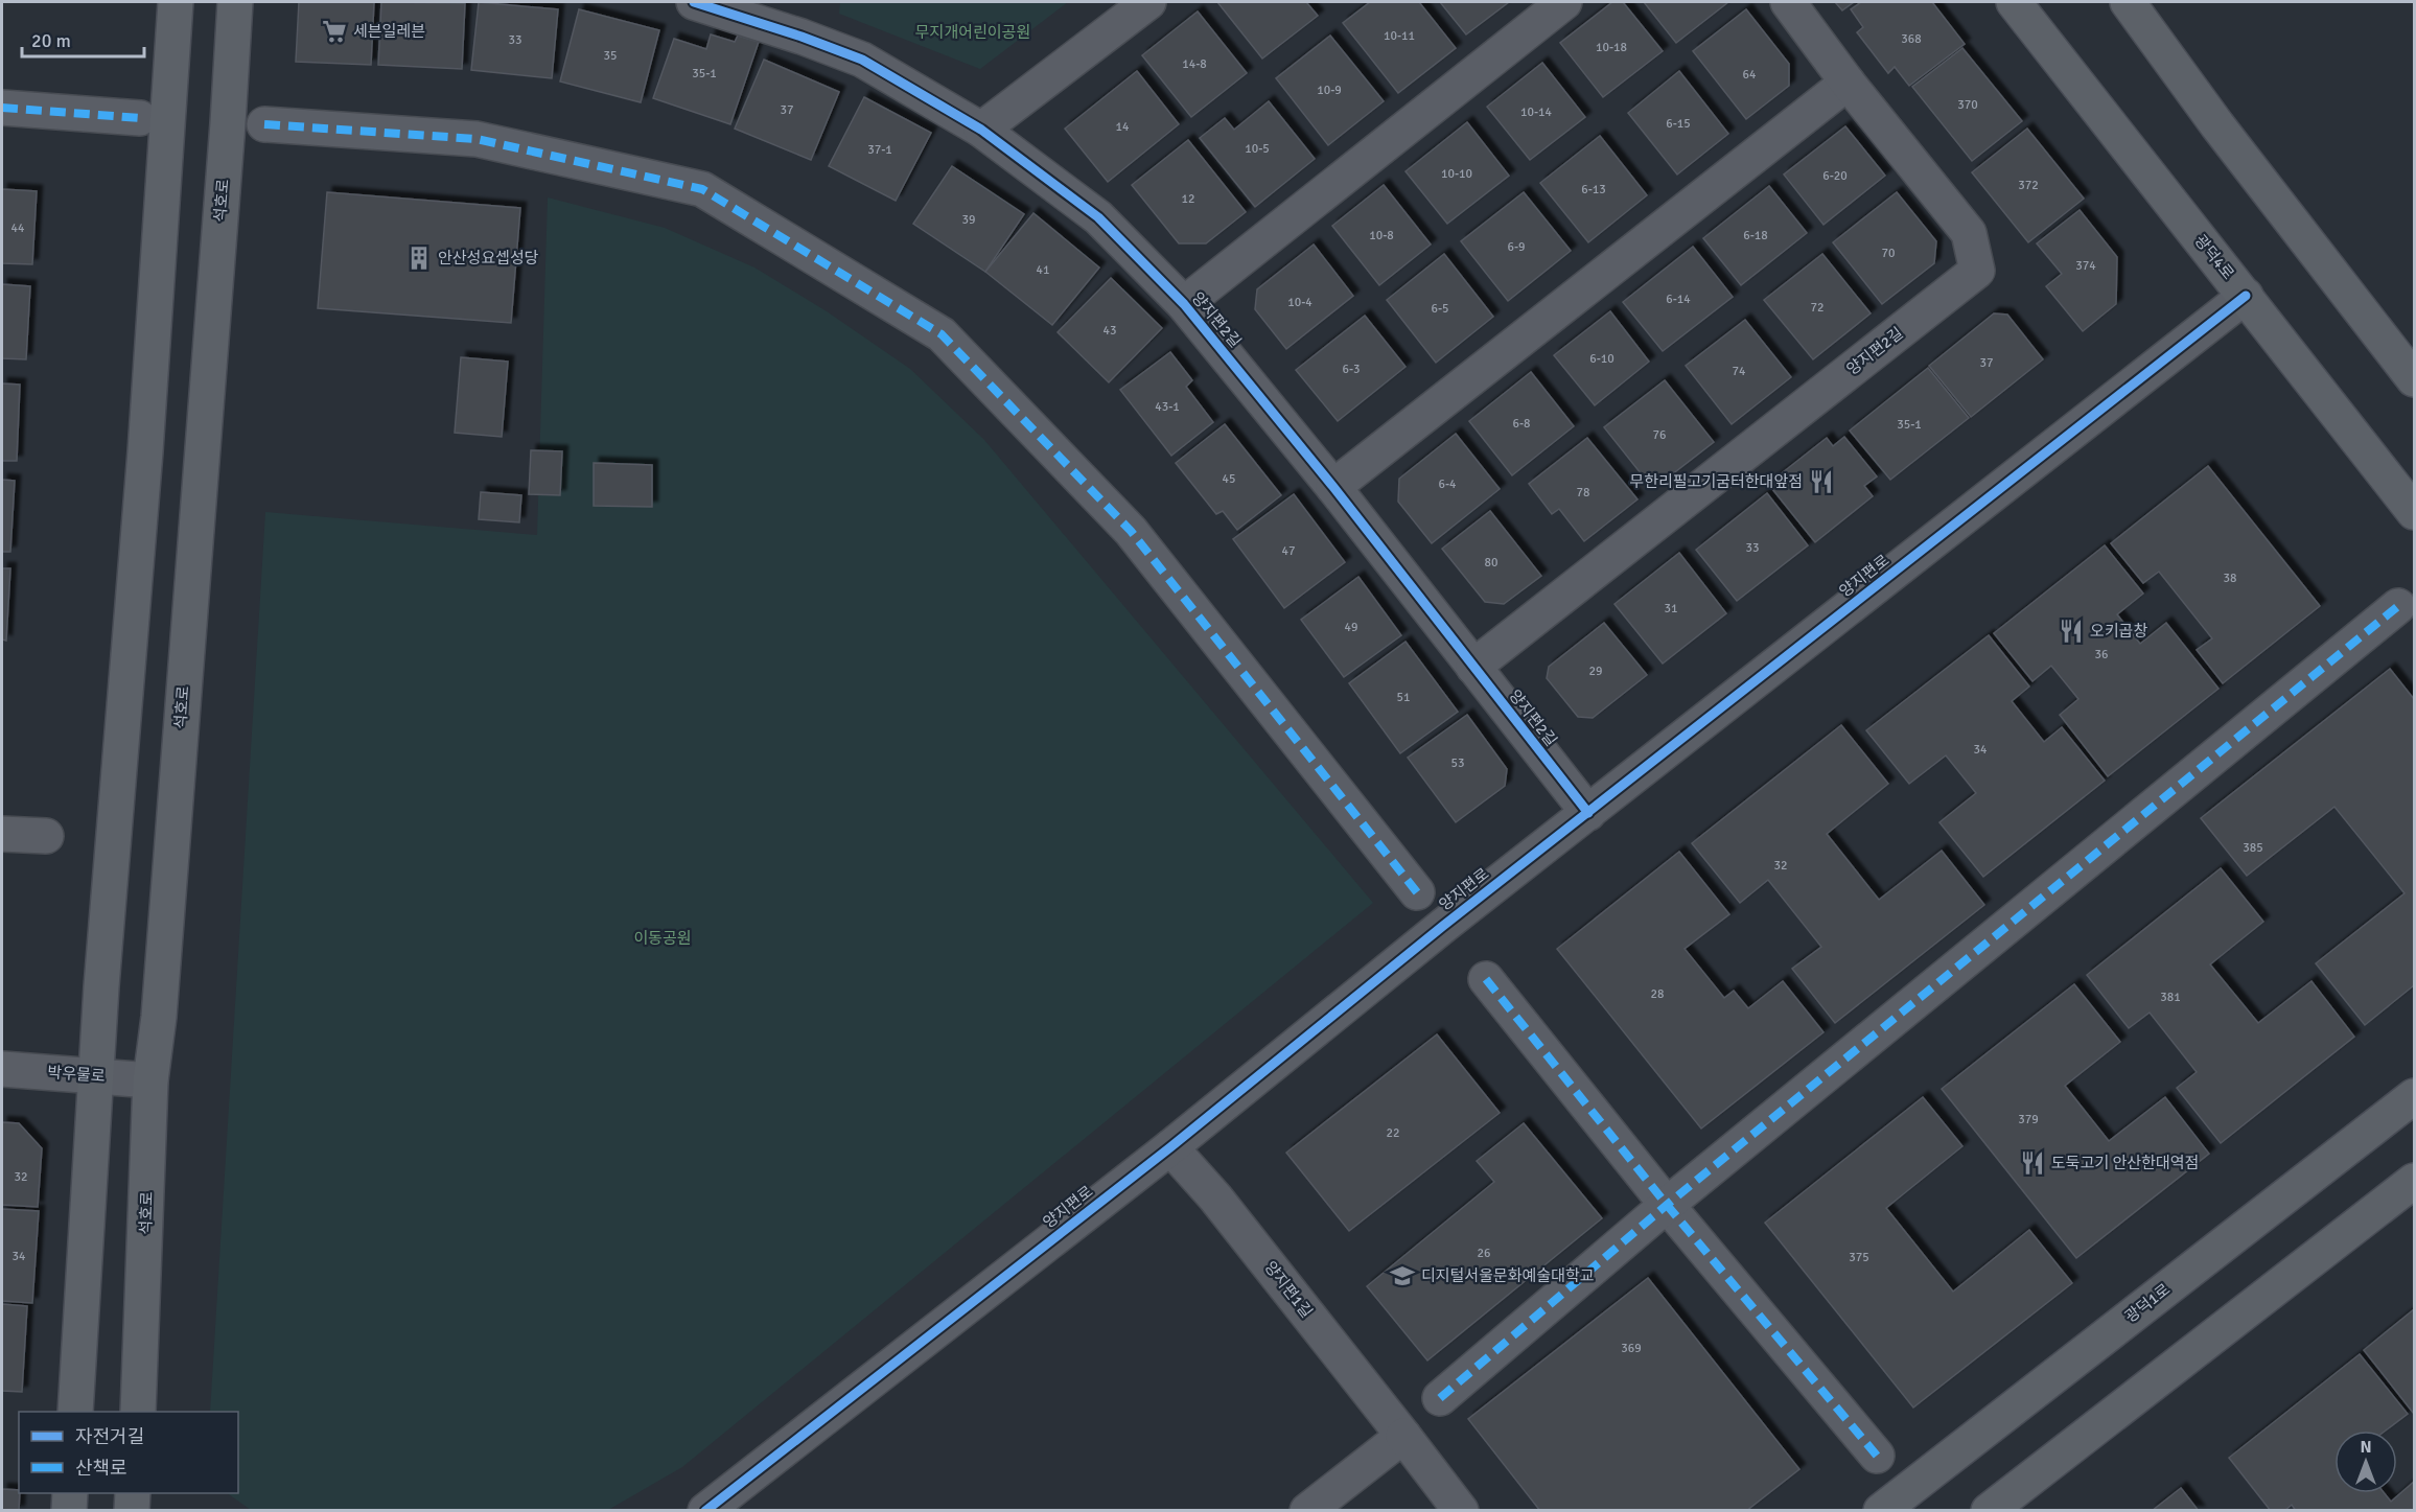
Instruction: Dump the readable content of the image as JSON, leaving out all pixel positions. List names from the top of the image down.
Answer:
{
  "streets": {
    "main road": ["석호로", "광덕4로", "광덕1로"],
    "street": [
      "양지편2길",
      "양지편로",
      "박우물로",
      "양지편1길"
    ]
  },
  "crossings": [
    ["석호로", "박우물로"],
    ["광덕4로", "양지편로"],
    ["양지편2길", "양지편로"],
    ["양지편로", "양지편1길"]
  ],
  "parks": ["무지개어린이공원", "이동공원"],
  "places": {
    "supermarket": ["세븐일레븐"],
    "building": ["안산성요셉성당"],
    "restaurant": ["무한리필고기굼터한대앞점", "오키곱창", "도둑고기 안산한대역점"],
    "school or university": ["디지털서울문화예술대학교"]
  },
  "house_numbers": [
    "10-11",
    "368",
    "33",
    "10-18",
    "35",
    "14-8",
    "35-1",
    "64",
    "10-9",
    "370",
    "37",
    "10-14",
    "6-15",
    "14",
    "10-5",
    "37-1",
    "10-10",
    "6-20",
    "372",
    "6-13",
    "12",
    "39",
    "44",
    "10-8",
    "6-18",
    "6-9",
    "70",
    "374",
    "41",
    "6-14",
    "10-4",
    "72",
    "6-5",
    "43",
    "6-10",
    "37",
    "6-3",
    "74",
    "43-1",
    "6-8",
    "35-1",
    "76",
    "45",
    "6-4",
    "78",
    "33",
    "47",
    "80",
    "38",
    "31",
    "49",
    "36",
    "29",
    "51",
    "34",
    "53",
    "385",
    "32",
    "28",
    "381",
    "379",
    "22",
    "32",
    "26",
    "34",
    "375",
    "369"
  ],
  "legend": ["자전거길", "산책로"],
  "scale_bar": "20 m",
  "north": "top"
}
